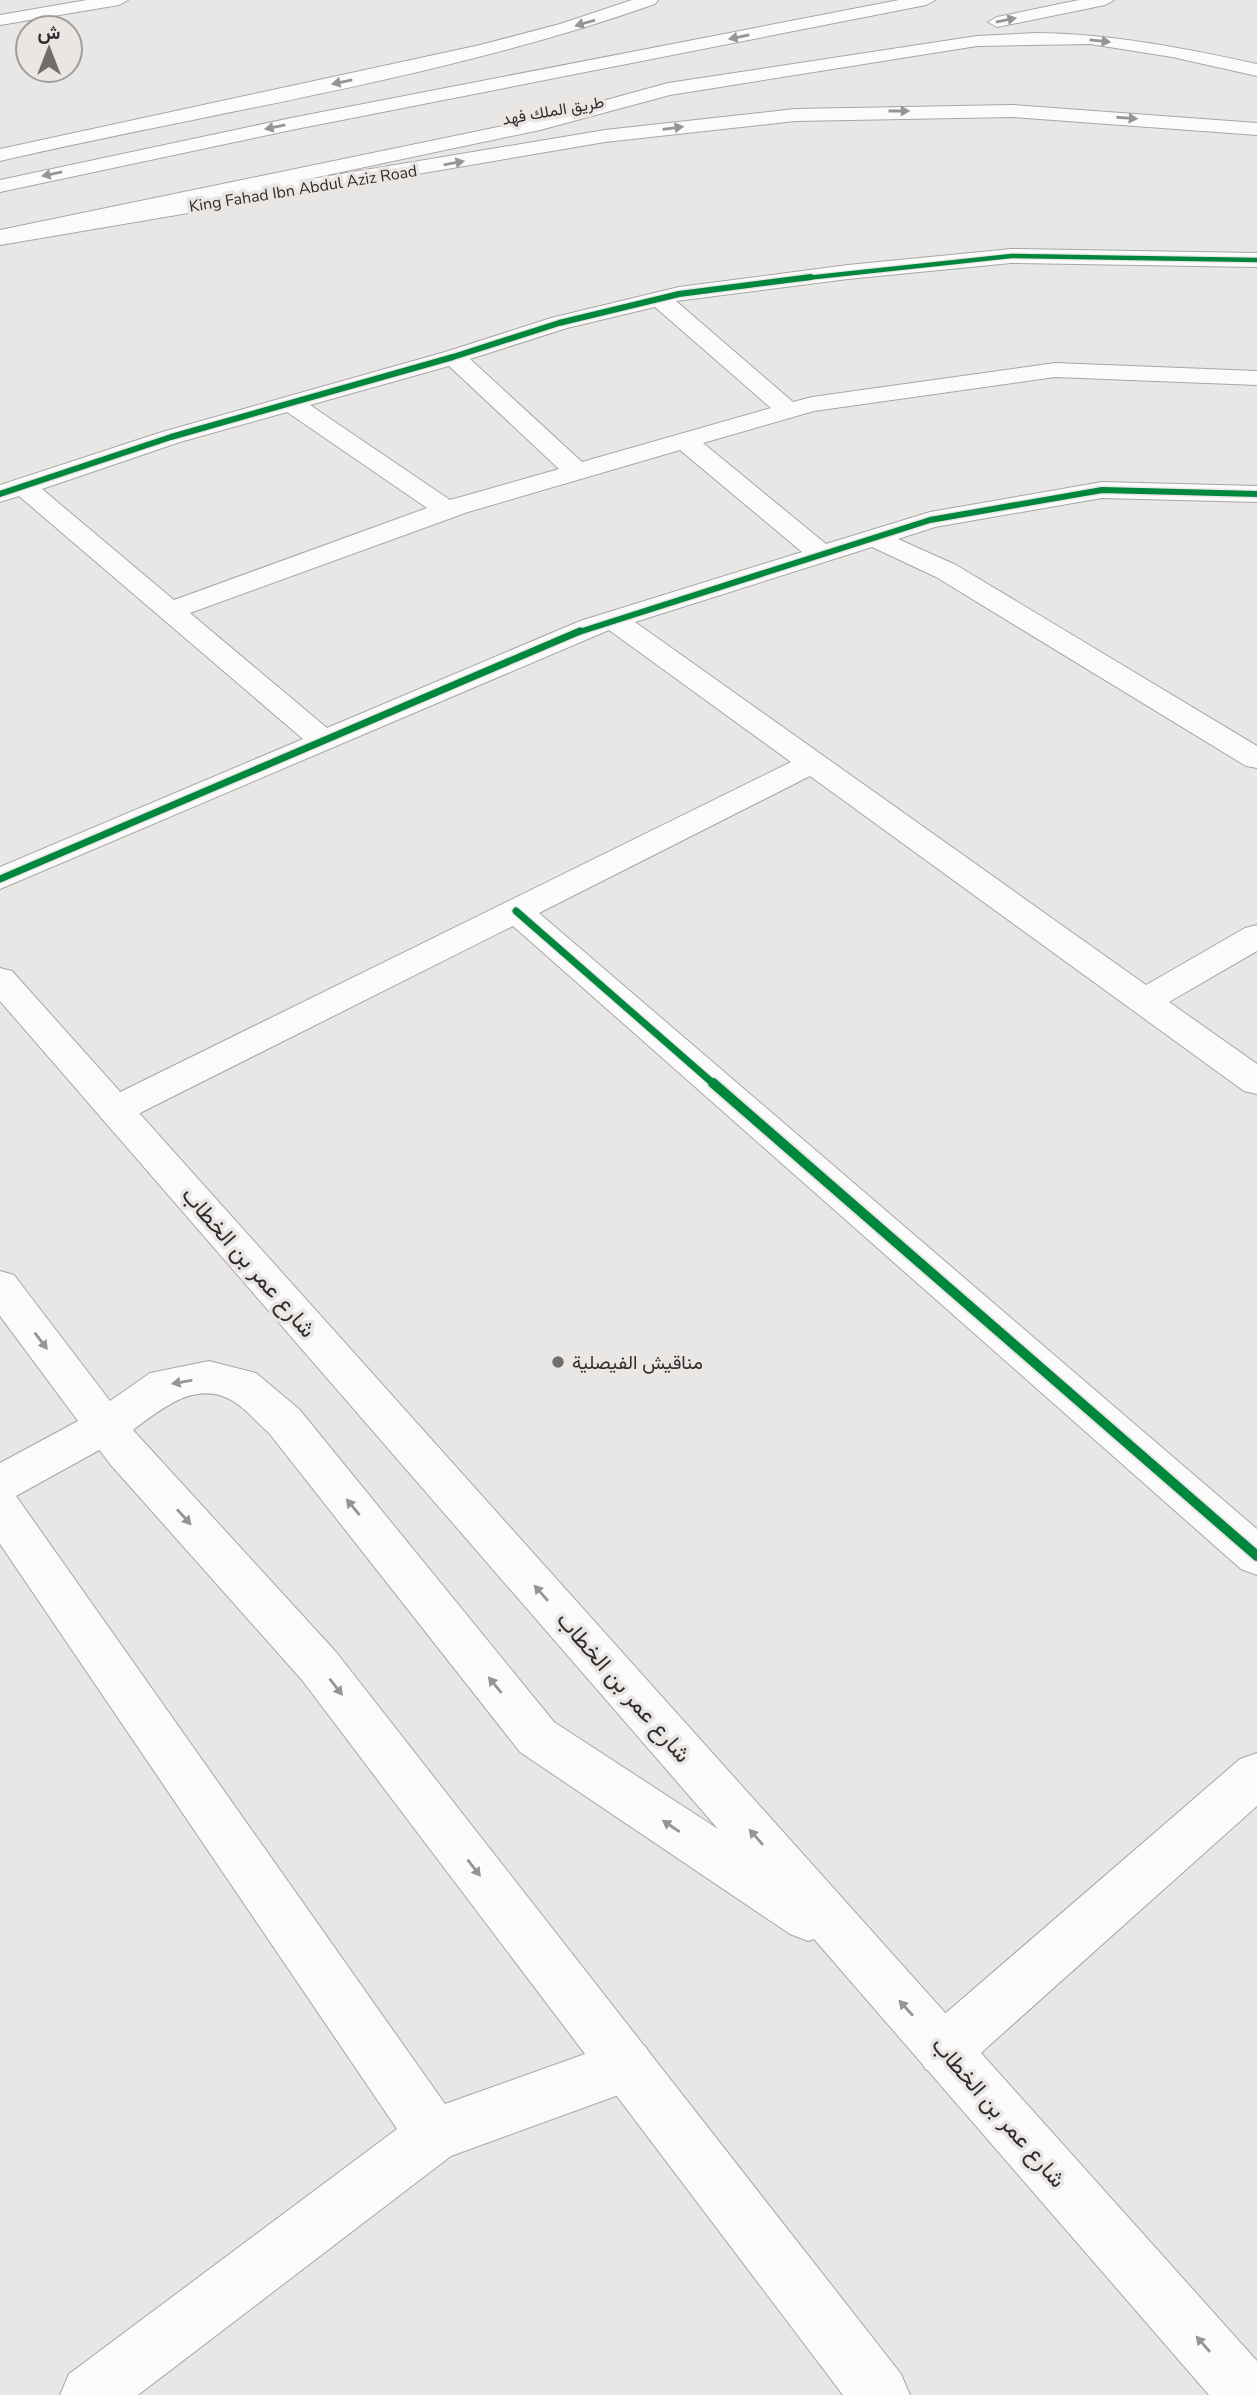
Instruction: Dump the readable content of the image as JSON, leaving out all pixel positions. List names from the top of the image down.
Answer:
{
  "streets": {
    "main road": ["طريق الملك فهد", "King Fahad Ibn Abdul Aziz Road", "شارع عمر بن الخطاب"]
  },
  "places": ["مناقيش الفيصلية"],
  "north": "top"
}
